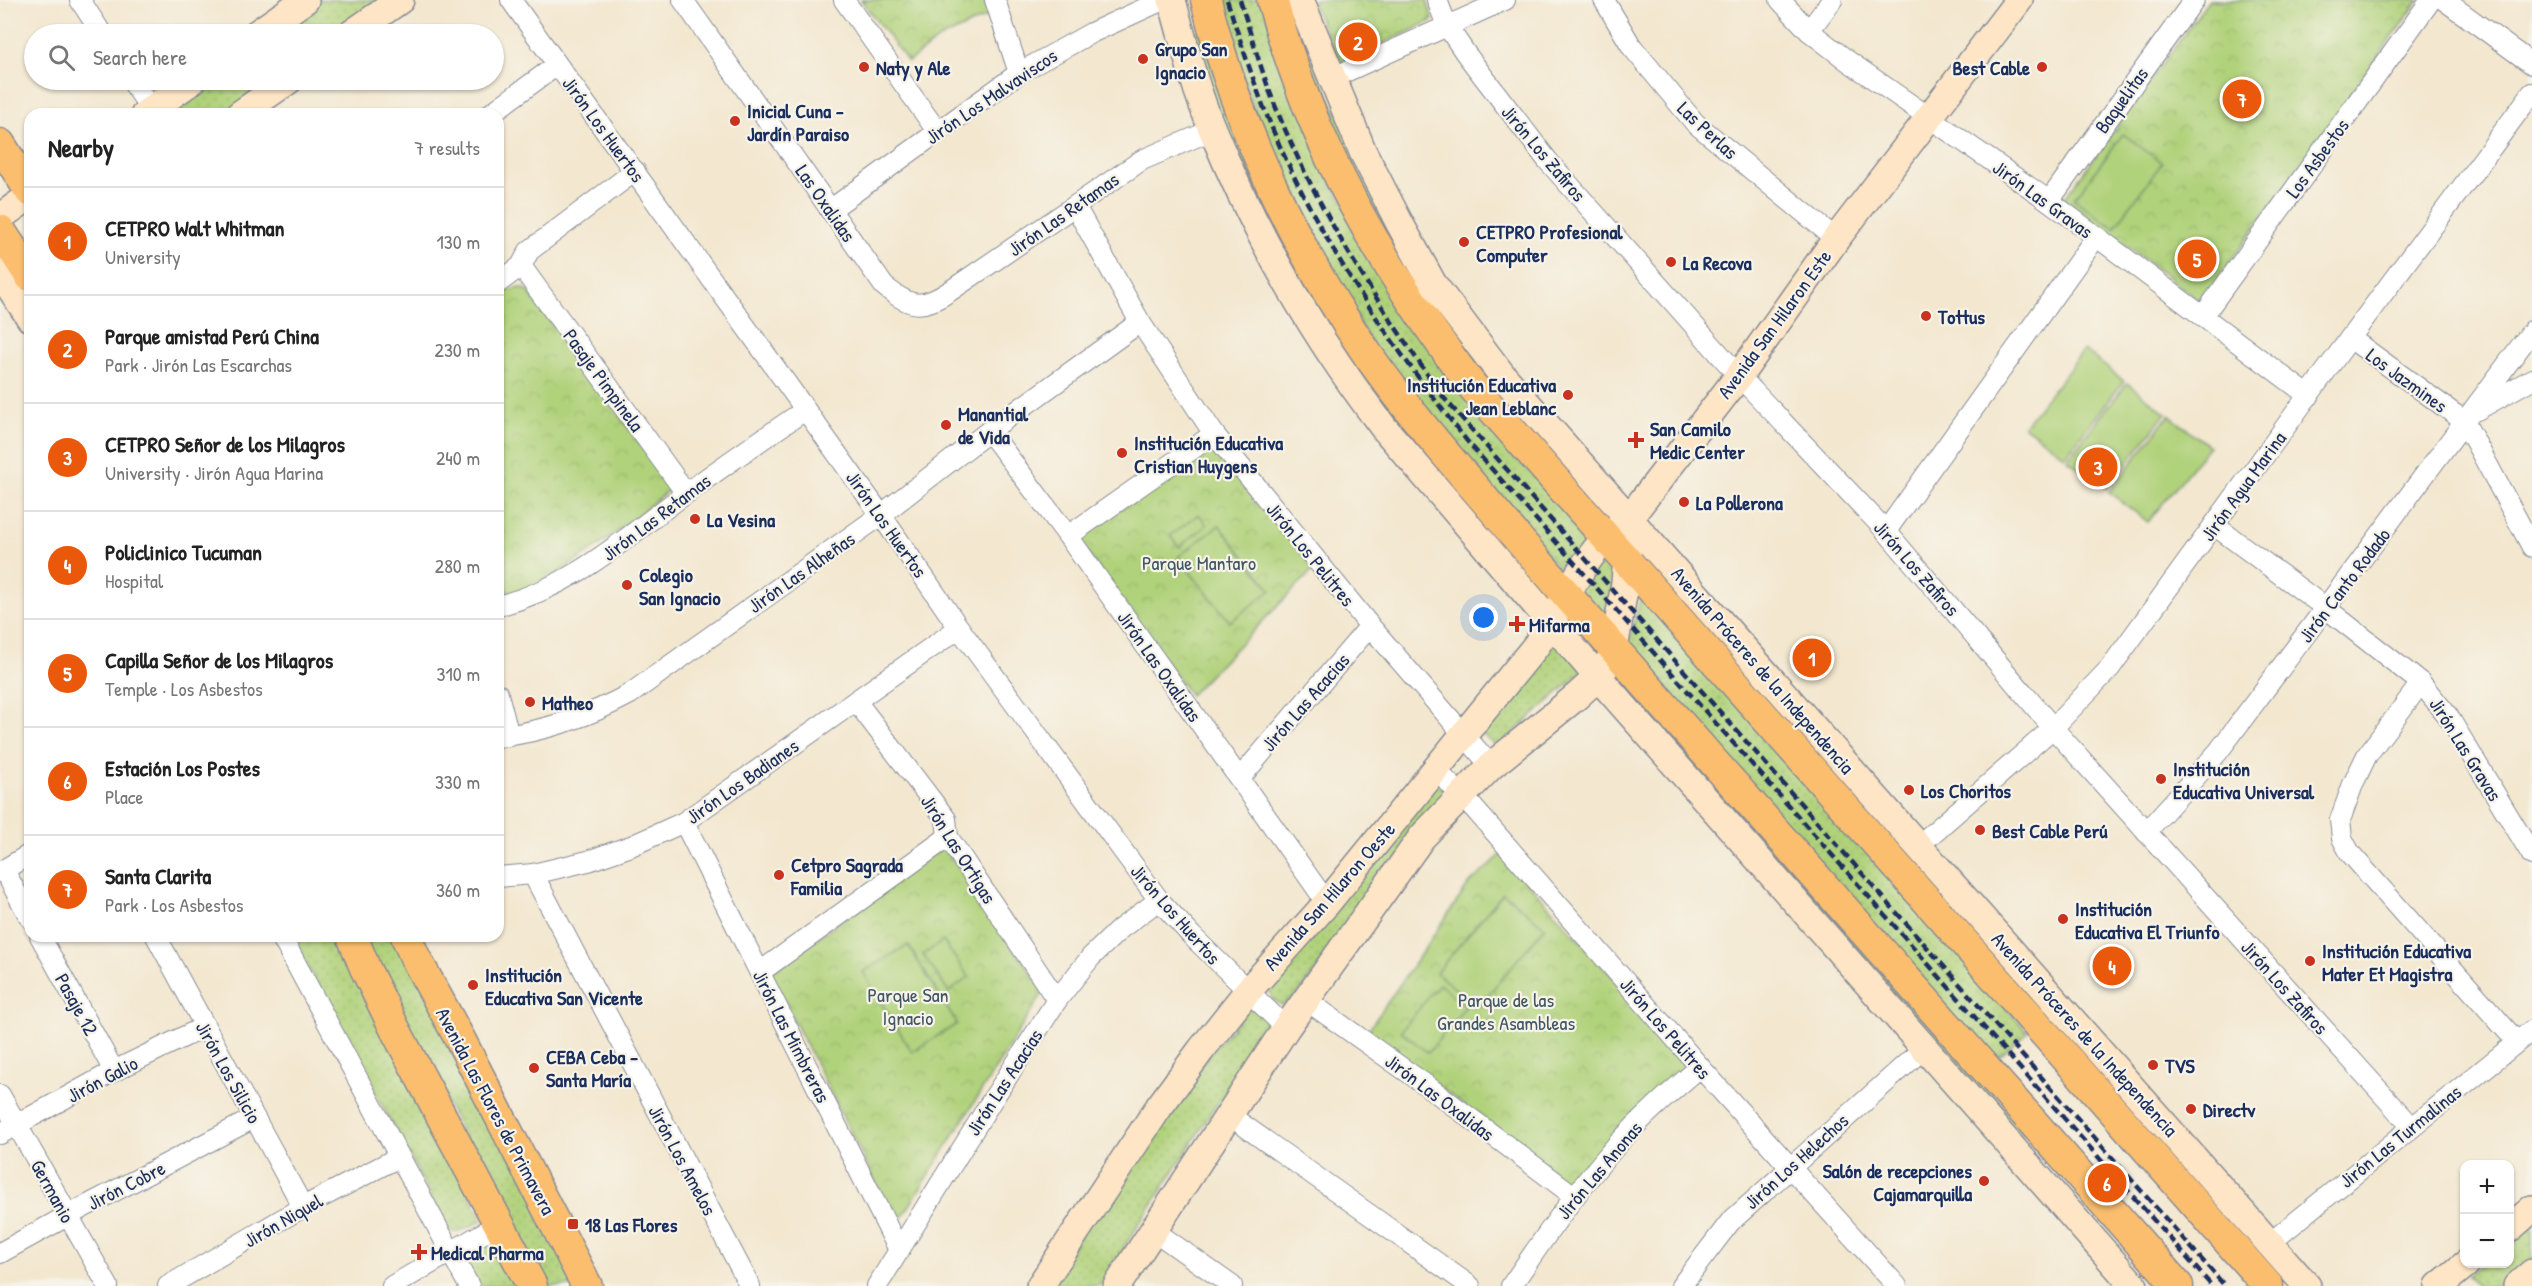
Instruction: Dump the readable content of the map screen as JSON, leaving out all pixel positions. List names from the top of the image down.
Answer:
{
  "streets": {
    "main road": [
      "Avenida San Hilaron Este",
      "Avenida Próceres de la Independencia",
      "Avenida San Hilaron Oeste",
      "Avenida Las Flores de Primavera"
    ],
    "street": [
      "Jirón Los Malvaviscos",
      "Baquelitas",
      "Jirón Los Huertos",
      "Las Perlas",
      "Jirón Los Zafiros",
      "Los Asbestos",
      "Jirón Las Gravas",
      "Las Oxalidas",
      "Jirón Las Retamas",
      "Pasaje Pimpinela",
      "Los Jazmines",
      "Jirón Agua Marina",
      "Jirón Los Pelitres",
      "Jirón Las Alheñas",
      "Jirón Canto Rodado",
      "Jirón Las Oxalidas",
      "Jirón Las Acacias",
      "Jirón Los Badianes",
      "Jirón Las Ortigas",
      "Pasaje 12",
      "Jirón Las Mimbreras",
      "Jirón Los Silicio",
      "Jirón Galio",
      "Jirón Las Turmalinas",
      "Jirón Los Amelos",
      "Jirón Los Helechos",
      "Jirón Las Anonas",
      "Jirón Cobre",
      "Germanio",
      "Jirón Niquel"
    ]
  },
  "crossings": [
    ["Jirón Los Malvaviscos", "Las Oxalidas"],
    ["Baquelitas", "Jirón Las Gravas"],
    ["Jirón Los Huertos", "Jirón Las Retamas"],
    ["Jirón Los Huertos", "Jirón Las Alheñas"],
    ["Jirón Los Huertos", "Jirón Las Acacias"],
    ["Jirón Los Huertos", "Jirón Los Badianes"],
    ["Jirón Los Huertos", "Avenida San Hilaron Oeste"],
    ["Las Perlas", "Avenida San Hilaron Este"],
    ["Jirón Los Zafiros", "Avenida San Hilaron Este"],
    ["Jirón Los Zafiros", "Jirón Agua Marina"],
    ["Jirón Los Zafiros", "Jirón Canto Rodado"],
    ["Jirón Los Zafiros", "Jirón Las Turmalinas"],
    ["Los Asbestos", "Jirón Las Gravas"],
    ["Jirón Las Gravas", "Avenida San Hilaron Este"],
    ["Jirón Las Gravas", "Jirón Agua Marina"],
    ["Jirón Las Gravas", "Jirón Canto Rodado"],
    ["Las Oxalidas", "Jirón Las Retamas"],
    ["Jirón Las Retamas", "Pasaje Pimpinela"],
    ["Jirón Las Retamas", "Jirón Los Pelitres"],
    ["Avenida San Hilaron Este", "Avenida Próceres de la Independencia"],
    ["Avenida San Hilaron Este", "Avenida San Hilaron Oeste"],
    ["Los Jazmines", "Jirón Agua Marina"],
    ["Los Jazmines", "Jirón Canto Rodado"],
    ["Jirón Agua Marina", "Avenida Próceres de la Independencia"],
    ["Jirón Los Pelitres", "Jirón Las Alheñas"],
    ["Jirón Los Pelitres", "Jirón Las Acacias"],
    ["Jirón Los Pelitres", "Avenida San Hilaron Oeste"],
    ["Jirón Los Pelitres", "Jirón Los Helechos"],
    ["Jirón Los Pelitres", "Jirón Las Anonas"],
    ["Jirón Las Alheñas", "Jirón Las Oxalidas"],
    ["Jirón Las Oxalidas", "Jirón Las Acacias"],
    ["Jirón Las Oxalidas", "Avenida San Hilaron Oeste"],
    ["Jirón Las Oxalidas", "Jirón Las Anonas"],
    ["Avenida Próceres de la Independencia", "Avenida San Hilaron Oeste"],
    ["Avenida Próceres de la Independencia", "Jirón Las Turmalinas"],
    ["Jirón Las Acacias", "Jirón Las Ortigas"],
    ["Jirón Las Acacias", "Jirón Las Mimbreras"],
    ["Jirón Los Badianes", "Jirón Las Ortigas"],
    ["Jirón Los Badianes", "Jirón Las Mimbreras"],
    ["Jirón Los Badianes", "Jirón Los Amelos"],
    ["Pasaje 12", "Jirón Galio"],
    ["Jirón Los Silicio", "Jirón Galio"],
    ["Jirón Los Silicio", "Jirón Cobre"],
    ["Jirón Los Silicio", "Jirón Niquel"],
    ["Jirón Galio", "Germanio"],
    ["Jirón Cobre", "Germanio"]
  ],
  "parks": ["Parque Mantaro", "Parque San Ignacio", "Parque de las Grandes Asambleas"],
  "places": {
    "other": [
      "Grupo San Ignacio",
      "Naty y Ale",
      "Best Cable",
      "Inicial Cuna - Jardín Paraiso",
      "CETPRO Profesional Computer",
      "La Recova",
      "Tottus",
      "Institución Educativa Jean Leblanc",
      "Manantial de Vida",
      "Institución Educativa Cristian Huygens",
      "La Pollerona",
      "La Vesina",
      "Colegio San Ignacio",
      "Matheo",
      "Institución Educativa Universal",
      "Los Choritos",
      "Best Cable Perú",
      "Cetpro Sagrada Familia",
      "Institución Educativa El Triunfo",
      "Institución Educativa Mater Et Magistra",
      "Institución Educativa San Vicente",
      "TVS",
      "CEBA Ceba - Santa María",
      "Directv",
      "Salón de recepciones Cajamarquilla"
    ],
    "health": ["San Camilo Medic Center", "Mifarma", "Medical Pharma"],
    "transit": ["18 Las Flores"]
  },
  "page": {
    "pins": [
      "2",
      "7",
      "5",
      "3",
      "1",
      "4",
      "6"
    ],
    "search": "Search here",
    "heading": ["Nearby", "7 results"],
    "list": [
      {
        "mark": "1",
        "name": "CETPRO Walt Whitman",
        "note": "University",
        "value": "130 m"
      },
      {
        "mark": "2",
        "name": "Parque amistad Perú China",
        "note": "Park · Jirón Las Escarchas",
        "value": "230 m"
      },
      {
        "mark": "3",
        "name": "CETPRO Señor de los Milagros",
        "note": "University · Jirón Agua Marina",
        "value": "240 m"
      },
      {
        "mark": "4",
        "name": "Policlinico Tucuman",
        "note": "Hospital",
        "value": "280 m"
      },
      {
        "mark": "5",
        "name": "Capilla Señor de los Milagros",
        "note": "Temple · Los Asbestos",
        "value": "310 m"
      },
      {
        "mark": "6",
        "name": "Estación Los Postes",
        "note": "Place",
        "value": "330 m"
      },
      {
        "mark": "7",
        "name": "Santa Clarita",
        "note": "Park · Los Asbestos",
        "value": "360 m"
      }
    ],
    "map_buttons": ["+", "−"]
  }
}
